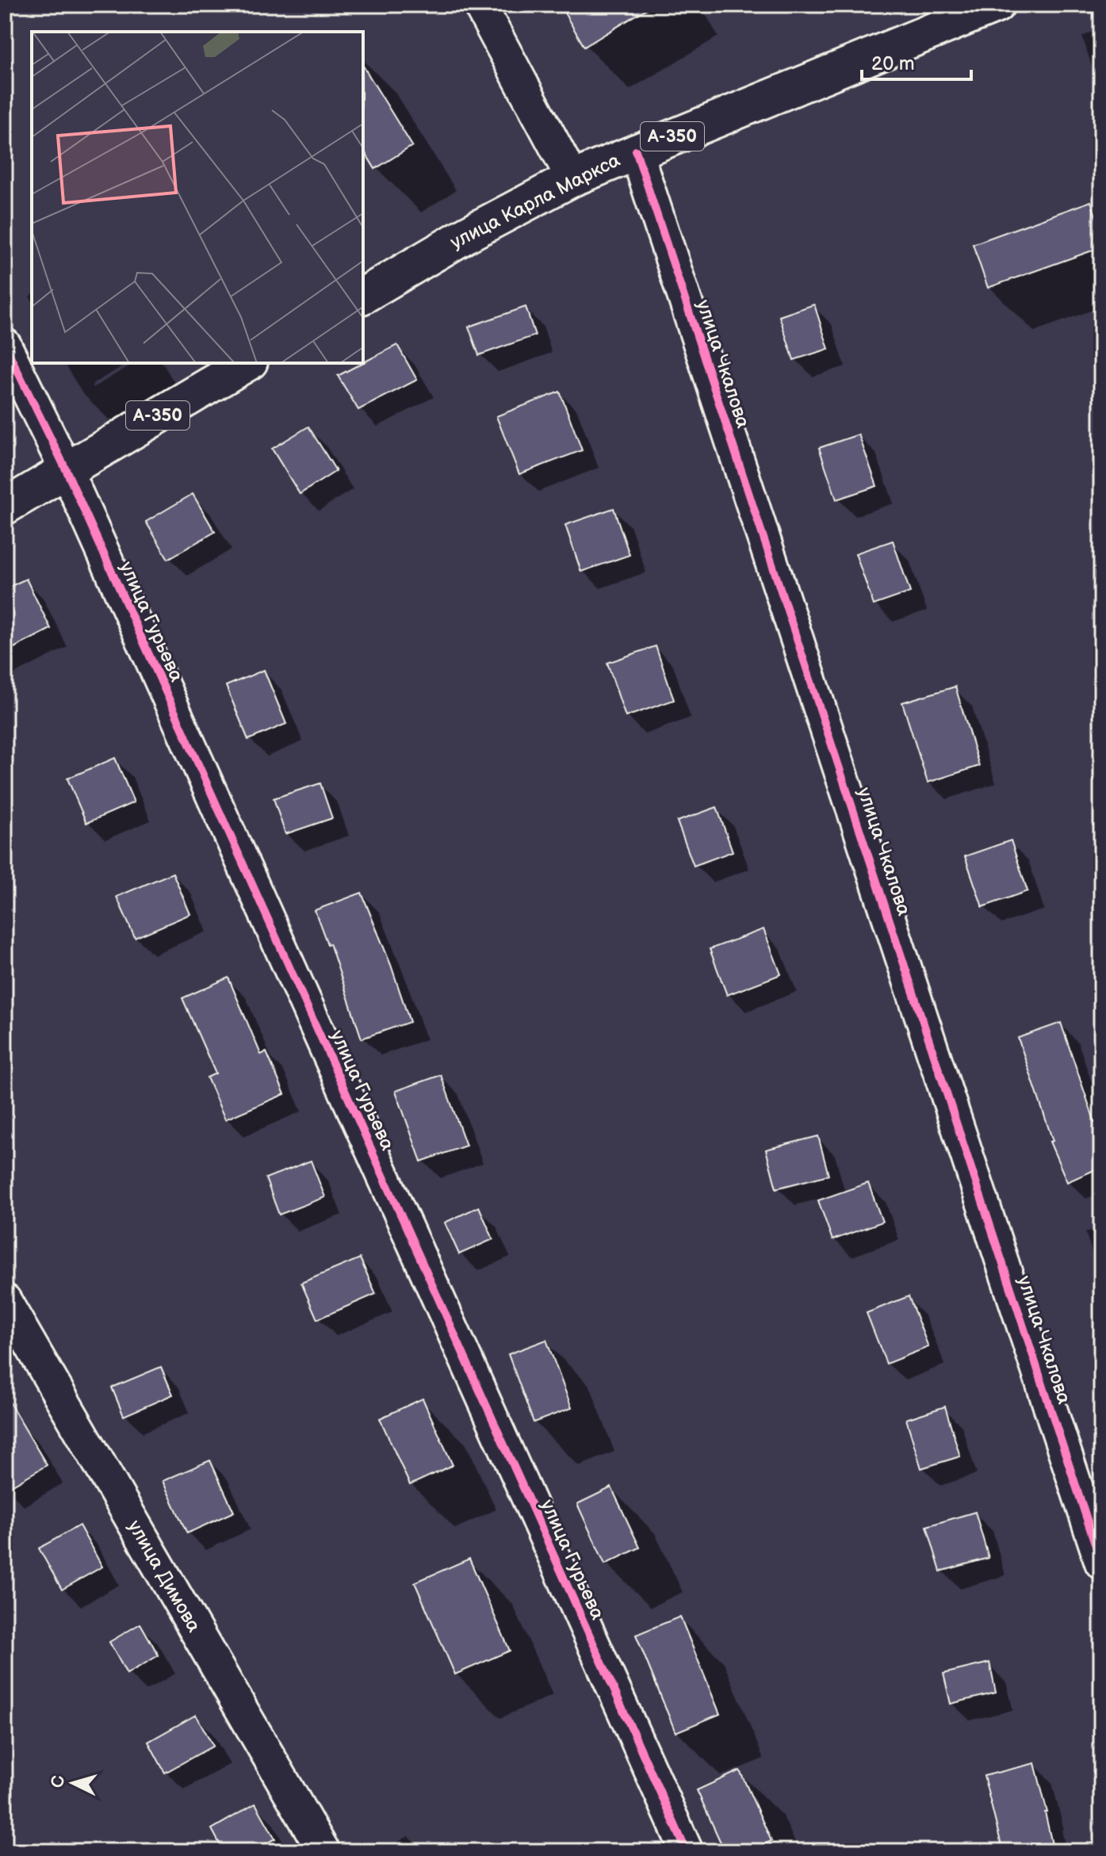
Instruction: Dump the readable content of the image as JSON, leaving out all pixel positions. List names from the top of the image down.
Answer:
{
  "streets": {
    "highway": ["А-350", "улица Карла Маркса"],
    "street": ["улица Чкалова", "улица Гурьева", "улица Димова"]
  },
  "crossings": [
    ["А-350", "улица Гурьева"],
    ["улица Карла Маркса", "улица Чкалова"]
  ],
  "scale_bar": "20 m",
  "north": "left"
}
